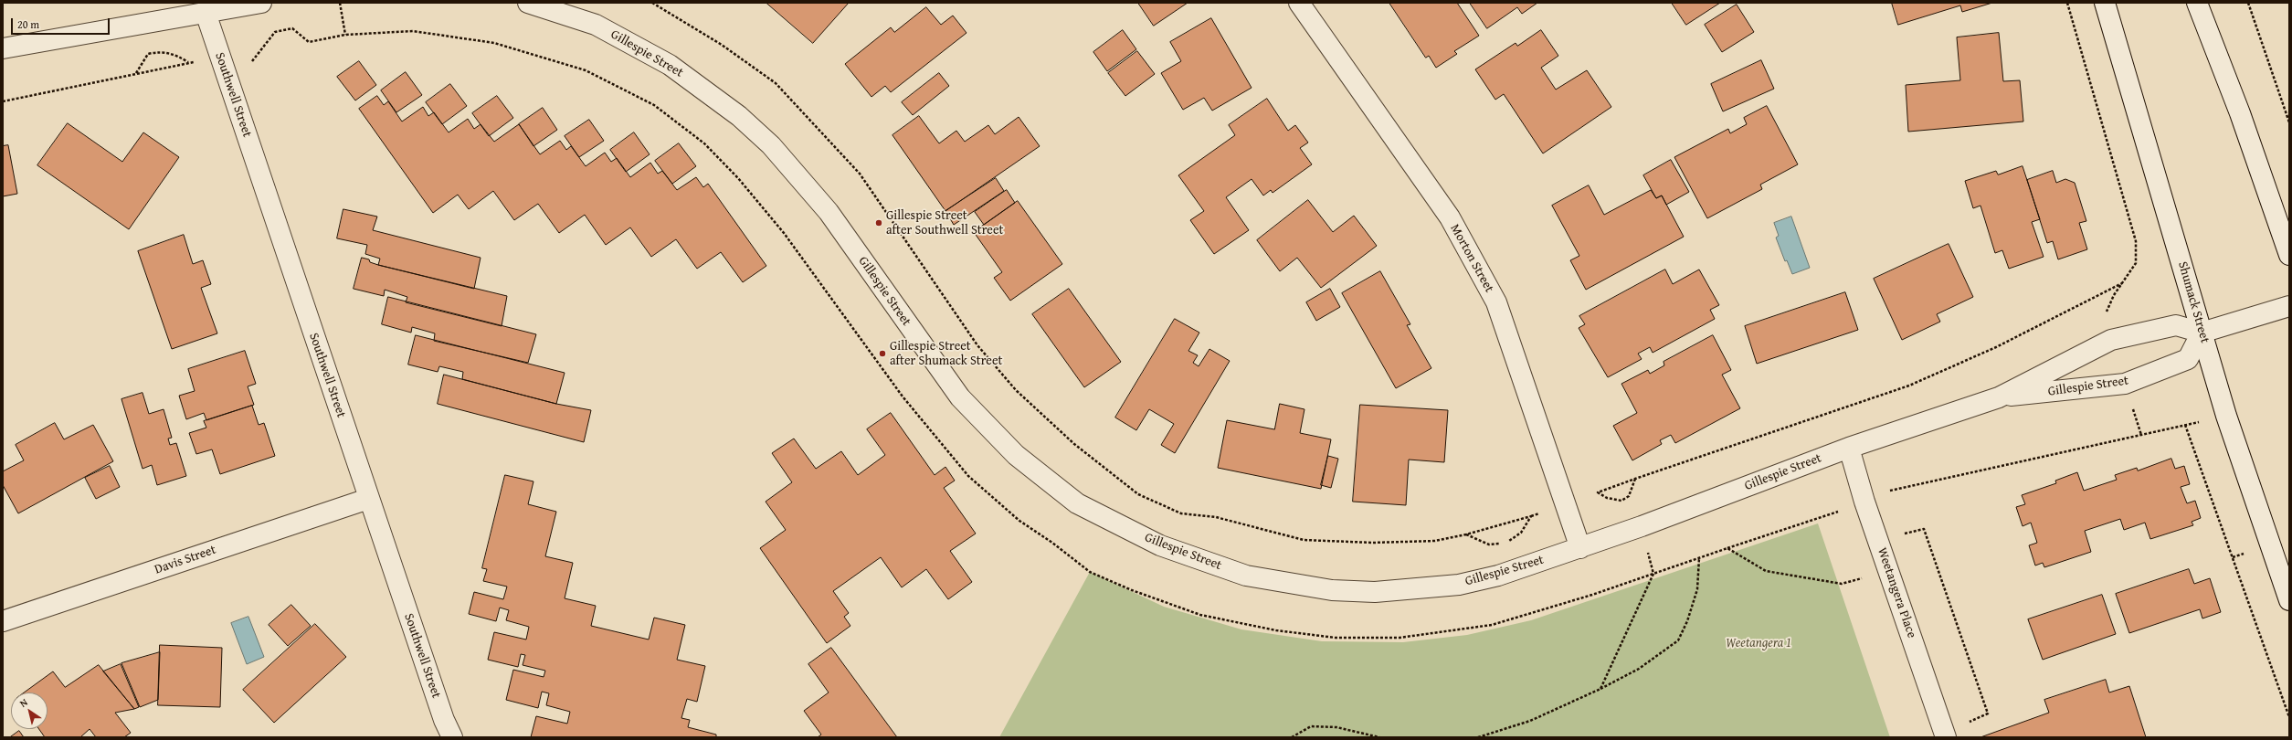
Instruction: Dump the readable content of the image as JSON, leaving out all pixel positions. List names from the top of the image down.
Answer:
{
  "streets": {
    "street": [
      "Gillespie Street",
      "Southwell Street",
      "Morton Street",
      "Shumack Street",
      "Davis Street",
      "Weetangera Place"
    ]
  },
  "crossings": [
    ["Gillespie Street", "Morton Street"],
    ["Gillespie Street", "Shumack Street"],
    ["Gillespie Street", "Weetangera Place"],
    ["Southwell Street", "Davis Street"]
  ],
  "parks": ["Weetangera 1"],
  "places": ["Gillespie Street after Southwell Street", "Gillespie Street after Shumack Street"],
  "scale_bar": "20 m",
  "north": "top left"
}
